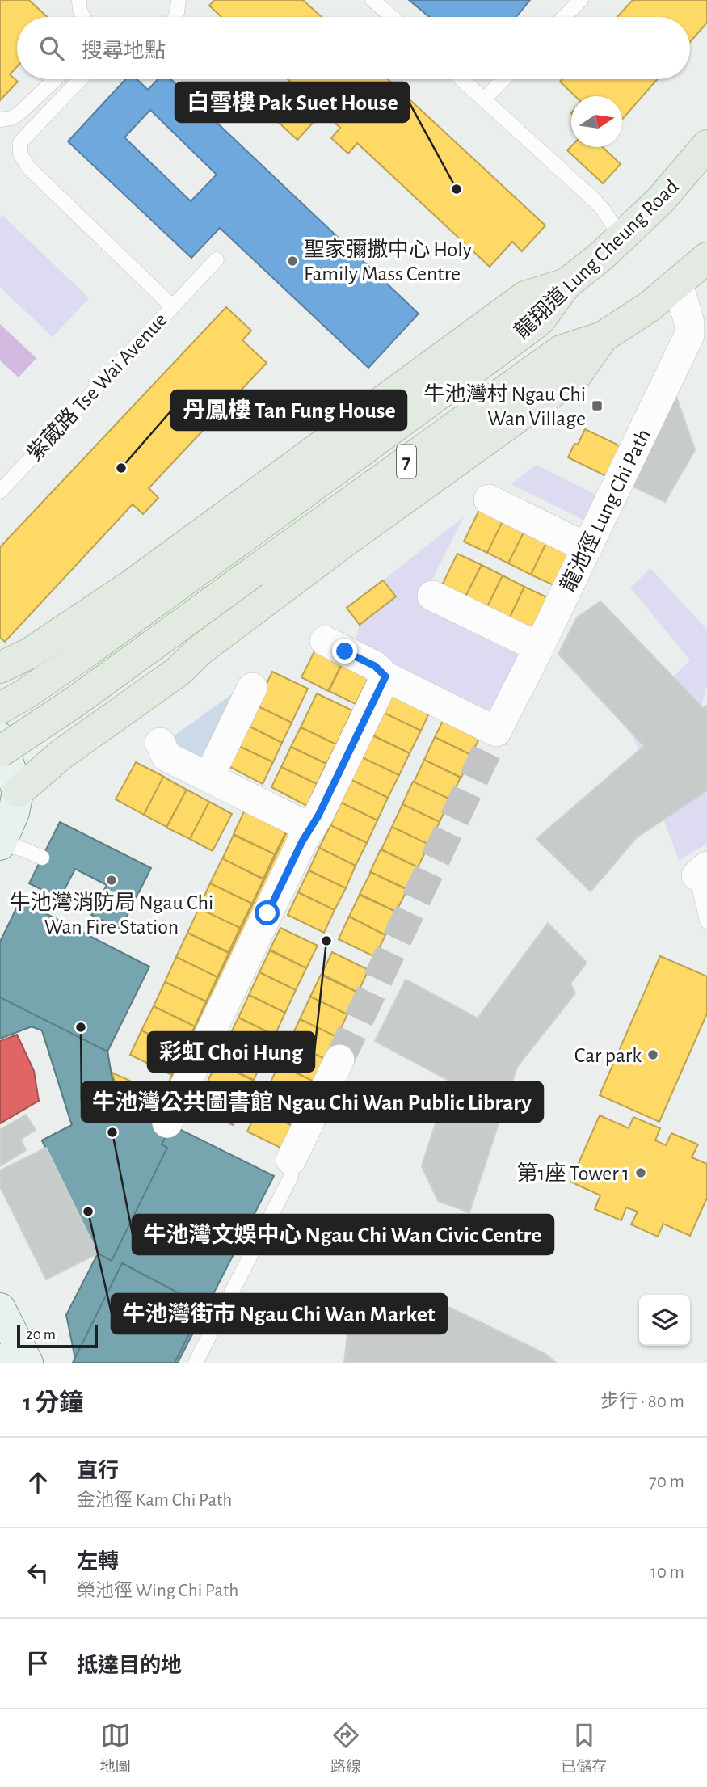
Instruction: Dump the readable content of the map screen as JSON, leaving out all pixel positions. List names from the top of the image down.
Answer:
{
  "streets": {
    "highway": ["龍翔道 Lung Cheung Road", "7"],
    "street": ["龍池徑 Lung Chi Path"],
    "lane": ["紫葳路 Tse Wai Avenue"]
  },
  "crossings": [
    ["龍翔道 Lung Cheung Road", "龍池徑 Lung Chi Path"]
  ],
  "places": {
    "other": [
      "白雪樓 Pak Suet House",
      "聖家彌撒中心 Holy Family Mass Centre",
      "丹鳳樓 Tan Fung House",
      "牛池灣消防局 Ngau Chi Wan Fire Station",
      "彩虹 Choi Hung",
      "牛池灣公共圖書館 Ngau Chi Wan Public Library",
      "Car park",
      "牛池灣文娛中心 Ngau Chi Wan Civic Centre",
      "第1座 Tower 1",
      "牛池灣街市 Ngau Chi Wan Market"
    ],
    "transit": ["牛池灣村 Ngau Chi Wan Village"]
  },
  "scale_bar": "20 m",
  "north": "right",
  "page": {
    "search": "搜尋地點",
    "scale": "20 m",
    "heading": ["1 分鐘", "步行 · 80 m"],
    "list": [
      ["直行", "金池徑 Kam Chi Path", "70 m"],
      ["左轉", "榮池徑 Wing Chi Path", "10 m"],
      "抵達目的地"
    ],
    "nav": ["地圖", "路線", "已儲存"]
  }
}
